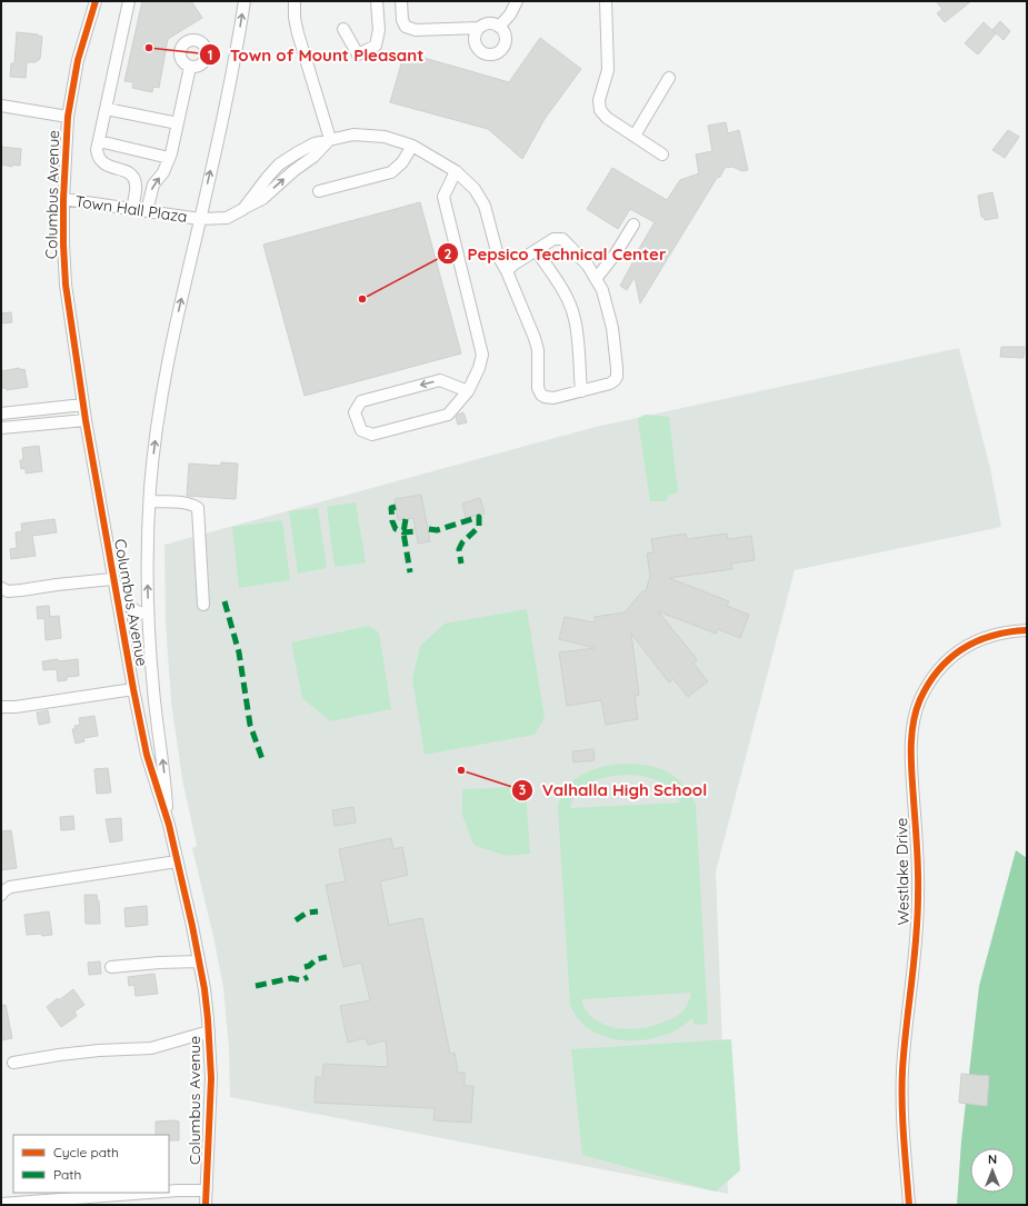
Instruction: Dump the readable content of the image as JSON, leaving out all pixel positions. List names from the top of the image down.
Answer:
{
  "streets": {
    "street": ["Columbus Avenue", "Town Hall Plaza", "Westlake Drive"]
  },
  "crossings": [
    ["Columbus Avenue", "Town Hall Plaza"]
  ],
  "places": ["Town of Mount Pleasant", "Pepsico Technical Center", "Valhalla High School"],
  "legend": ["Cycle path", "Path"],
  "north": "top"
}
